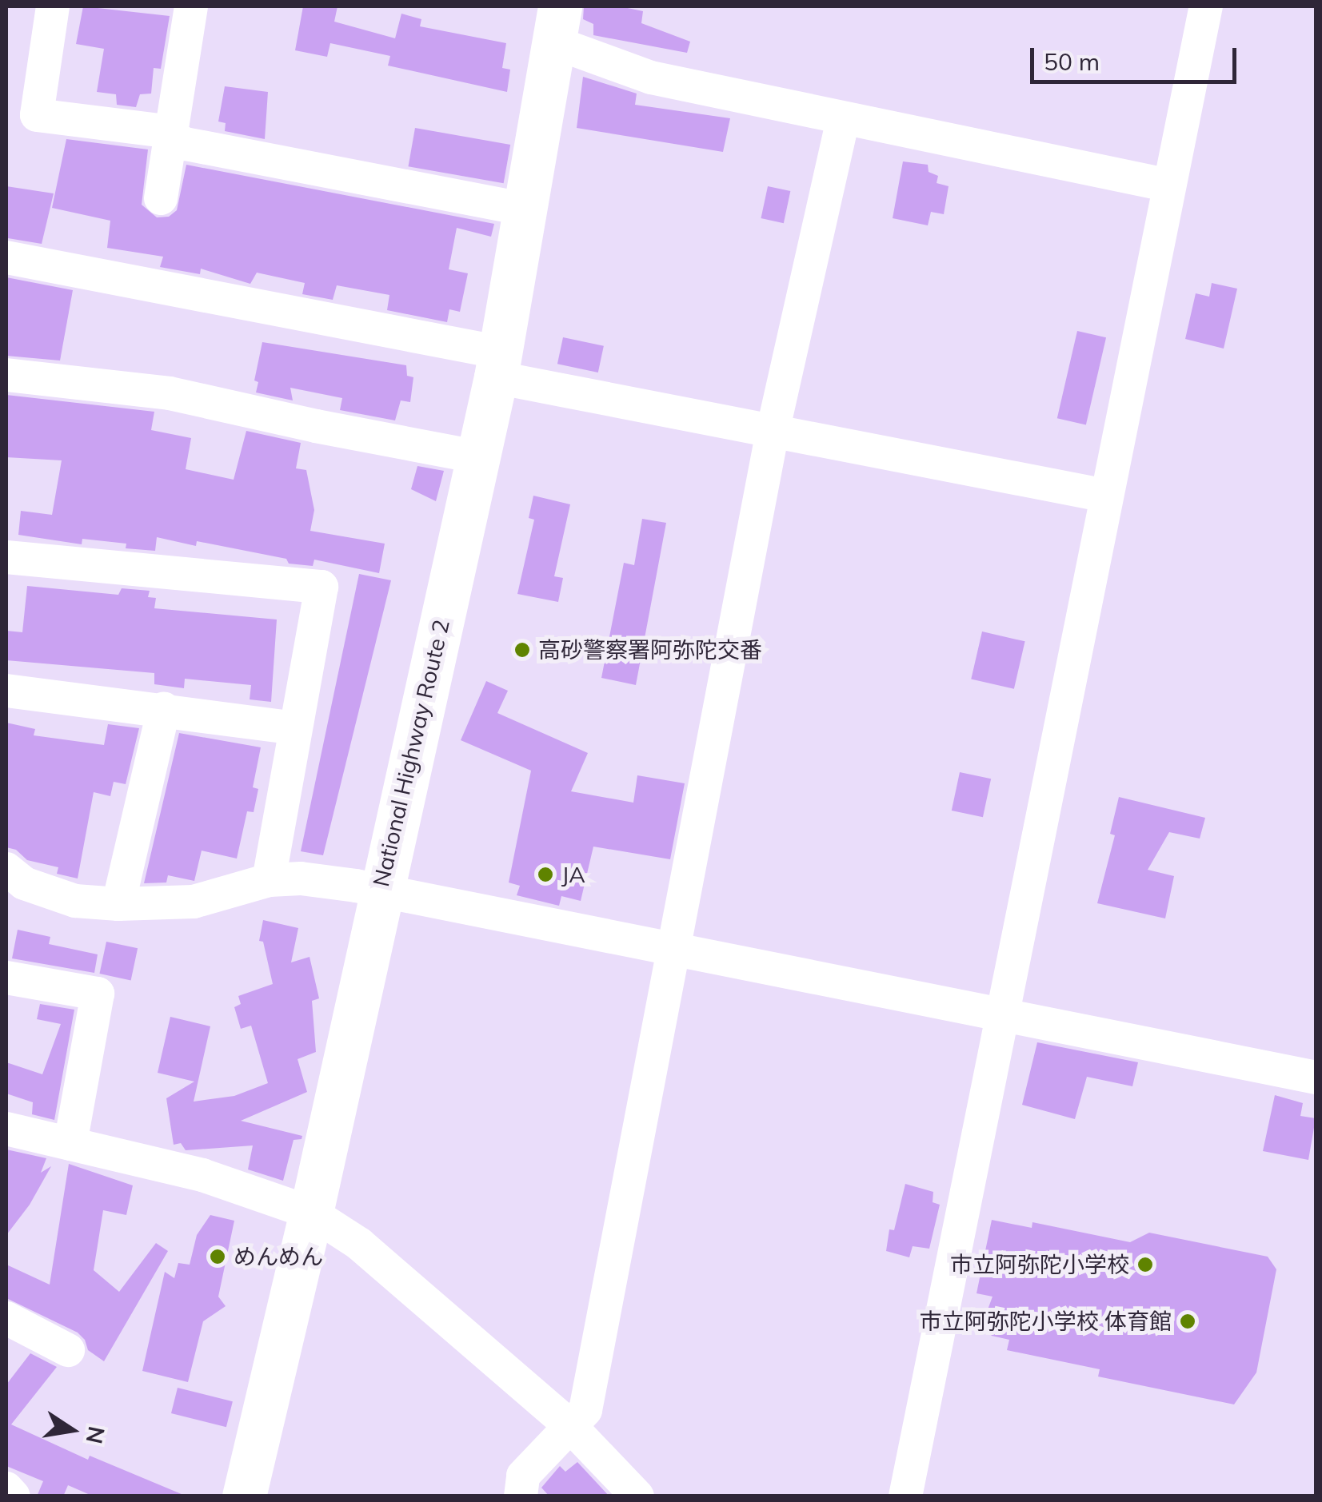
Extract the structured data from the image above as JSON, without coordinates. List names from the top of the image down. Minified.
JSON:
{"streets":{"highway":["National Highway Route 2"]},"places":["高砂警察署阿弥陀交番","JA","めんめん","市立阿弥陀小学校","市立阿弥陀小学校 体育館"],"scale_bar":"50 m","north":"right"}
